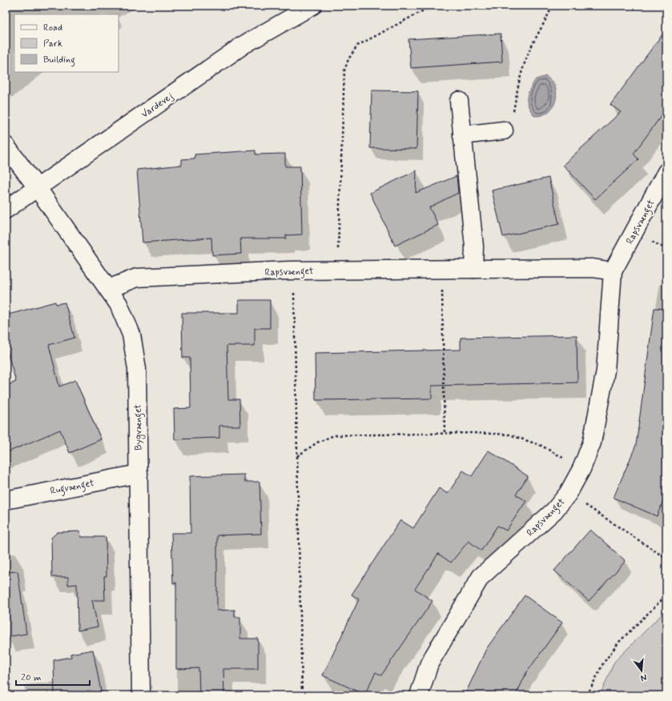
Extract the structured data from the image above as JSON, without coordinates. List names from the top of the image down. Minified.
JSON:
{"streets":{"street":["Vardevej","Rapsvænget","Bygvænget","Rugvænget"]},"crossings":[["Vardevej","Bygvænget"],["Rapsvænget","Bygvænget"],["Bygvænget","Rugvænget"]],"legend":["Road","Park","Building"],"scale_bar":"20 m","north":"bottom"}
